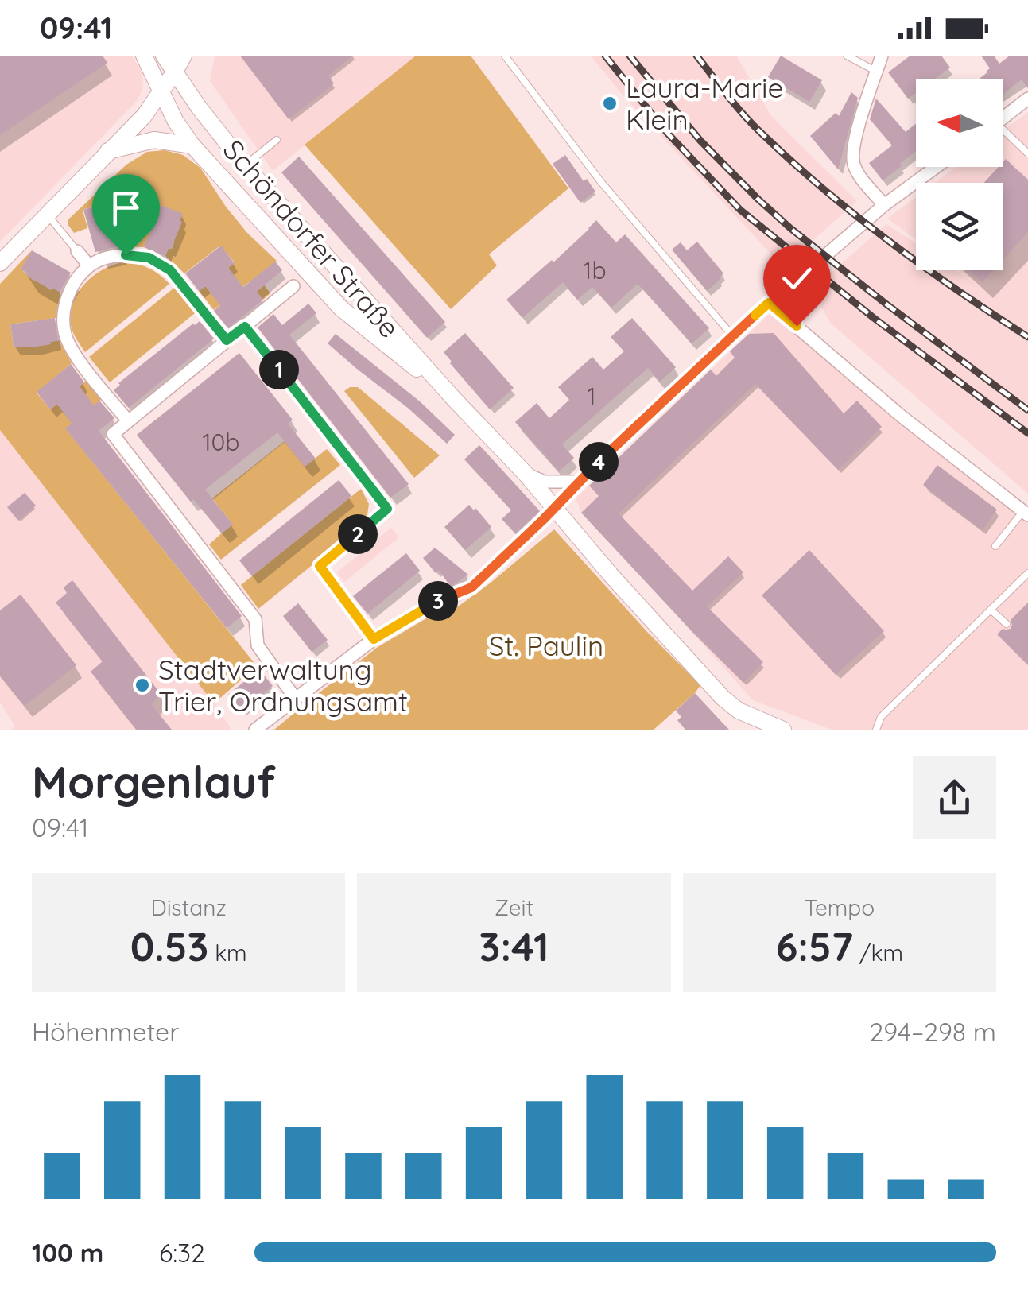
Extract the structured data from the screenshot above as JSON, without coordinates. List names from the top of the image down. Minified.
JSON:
{"streets":{"main road":["Schöndorfer Straße"]},"parks":["St. Paulin"],"places":["Laura-Marie Klein","Stadtverwaltung Trier, Ordnungsamt"],"house_numbers":["1b","1","10b"],"north":"left","page":{"status":"09:41","pins":["1","4","2","3"],"heading":["Morgenlauf","09:41"],"stats":[["Distanz","0.53 km"],["Zeit","3:41"],["Tempo","6:57 /km"]],"chart":["Höhenmeter","294–298 m"],"list":[{"name":"100 m","note":"6:32"}]}}
